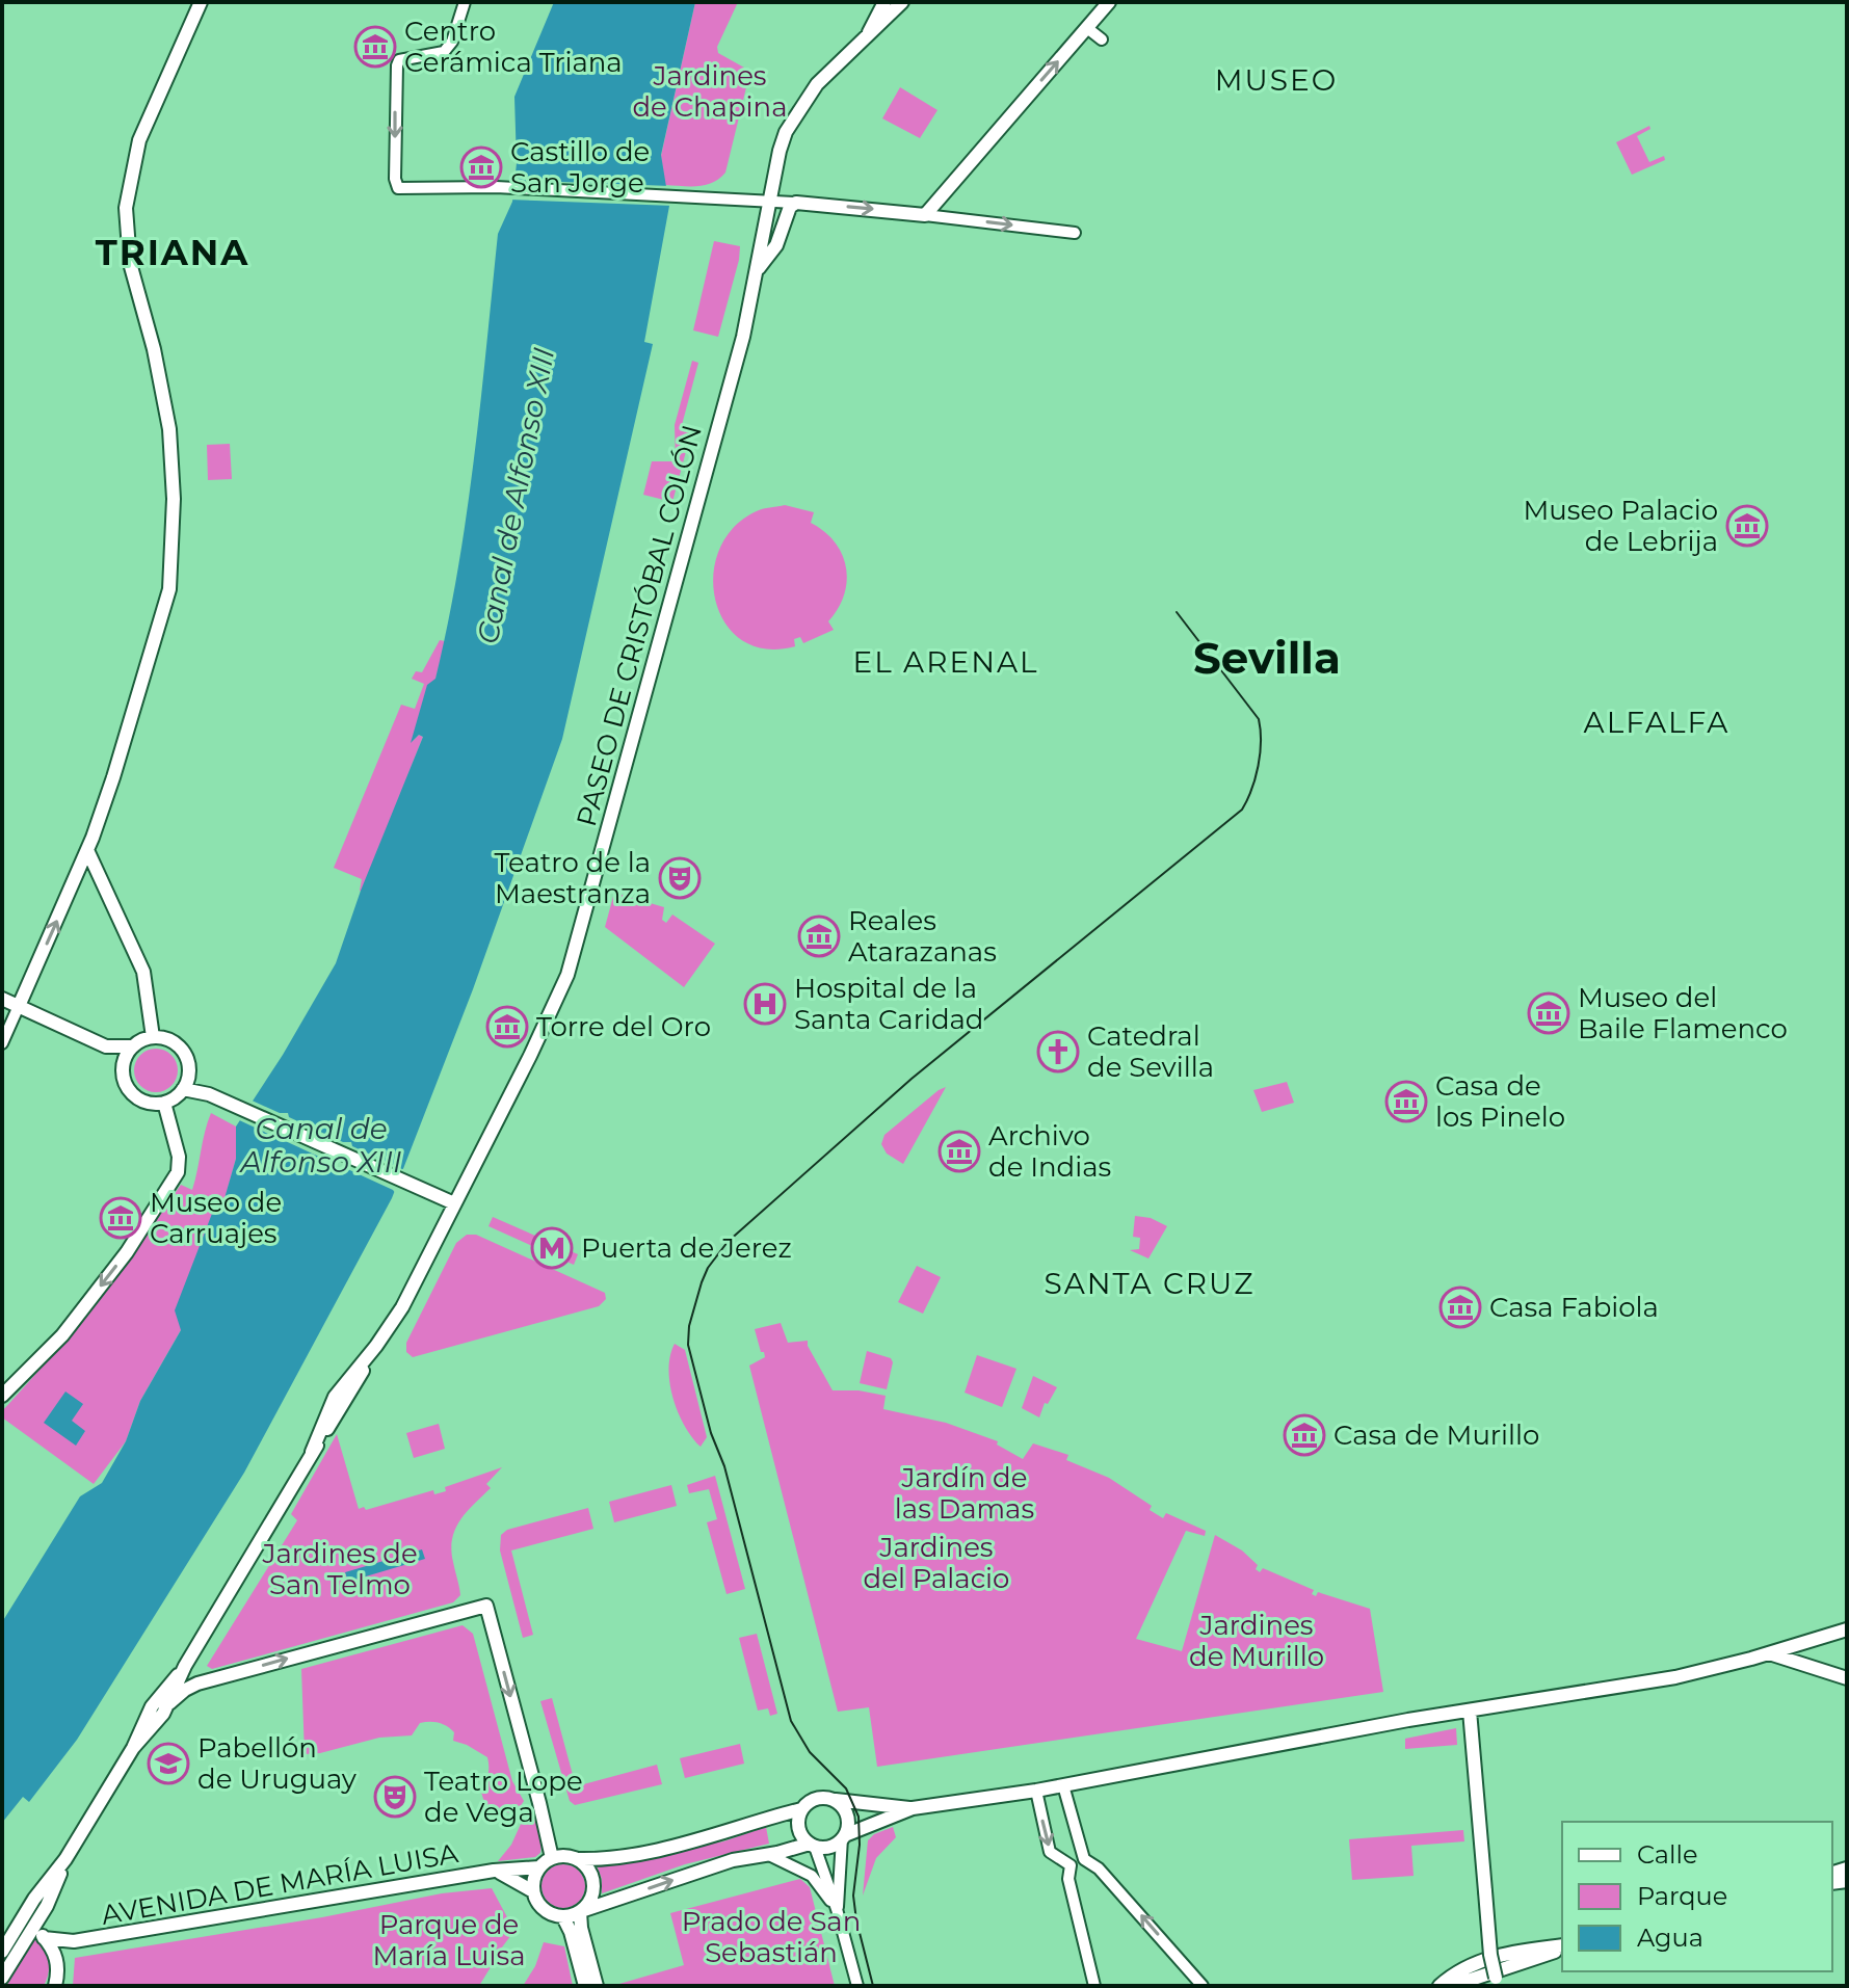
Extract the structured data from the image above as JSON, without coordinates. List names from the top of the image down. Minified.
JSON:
{"streets":{"main road":["PASEO DE CRISTÓBAL COLÓN","AVENIDA DE MARÍA LUISA"]},"districts":["MUSEO","TRIANA","Sevilla","EL ARENAL","ALFALFA","SANTA CRUZ"],"water":["Canal de Alfonso XIII"],"parks":["Jardines de Chapina","Jardín de las Damas","Jardines del Palacio","Jardines de San Telmo","Jardines de Murillo","Prado de San Sebastián","Parque de María Luisa"],"places":{"museum":["Centro Cerámica Triana","Castillo de San Jorge","Museo Palacio de Lebrija","Reales Atarazanas","Museo del Baile Flamenco","Torre del Oro","Casa de los Pinelo","Archivo de Indias","Museo de Carruajes","Casa Fabiola","Casa de Murillo"],"theatre":["Teatro de la Maestranza","Teatro Lope de Vega"],"hospital":["Hospital de la Santa Caridad"],"church":["Catedral de Sevilla"],"metro station":["Puerta de Jerez"],"school or university":["Pabellón de Uruguay"]},"legend":["Calle","Parque","Agua"]}
